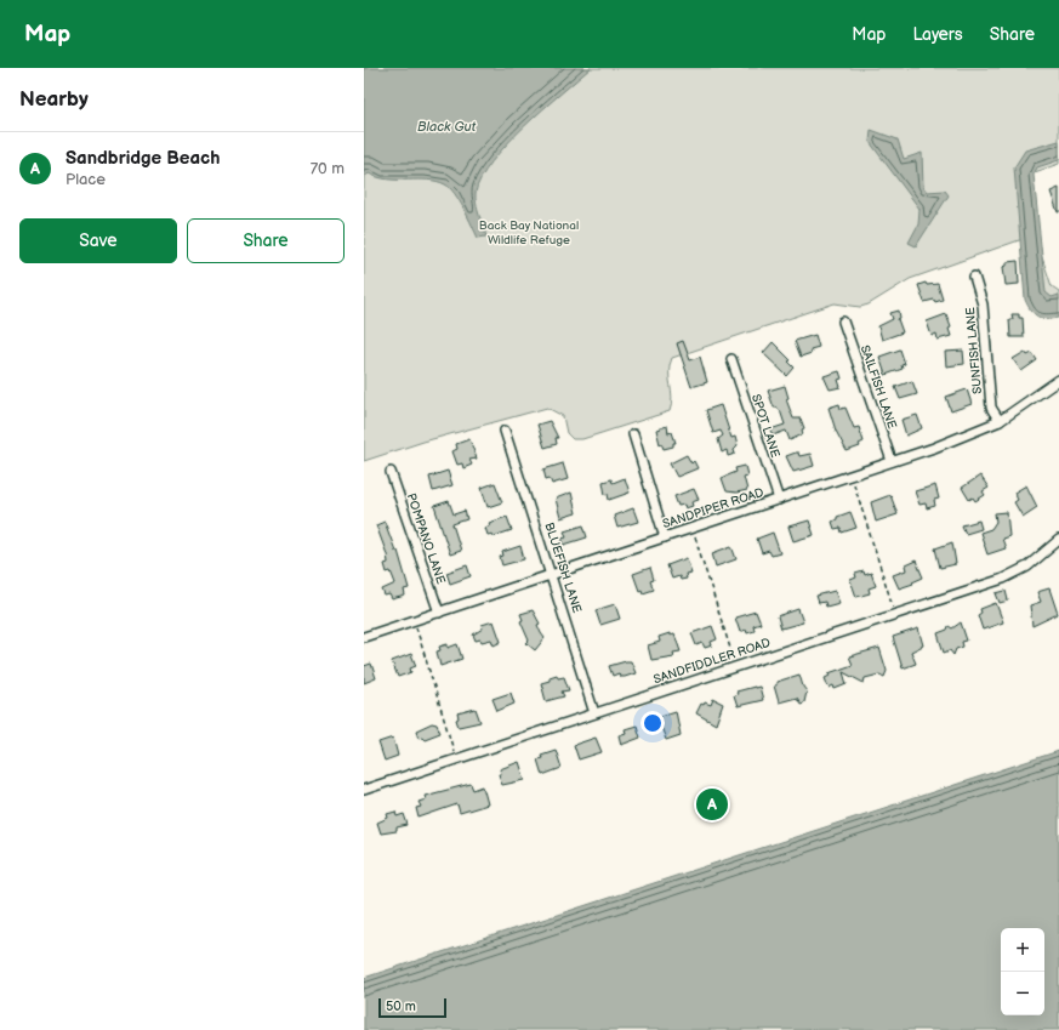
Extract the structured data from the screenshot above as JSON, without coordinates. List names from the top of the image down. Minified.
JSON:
{"streets":{"street":["SUNFISH LANE","SAILFISH LANE","SPOT LANE","SANDPIPER ROAD","POMPANO LANE","BLUEFISH LANE","SANDFIDDLER ROAD"]},"crossings":[["SUNFISH LANE","SANDPIPER ROAD"],["SAILFISH LANE","SANDPIPER ROAD"],["SPOT LANE","SANDPIPER ROAD"],["SANDPIPER ROAD","POMPANO LANE"],["SANDPIPER ROAD","BLUEFISH LANE"],["BLUEFISH LANE","SANDFIDDLER ROAD"]],"water":["Black Gut"],"parks":["Back Bay National Wildlife Refuge"],"scale_bar":"50 m","page":{"header":"Map","nav":["Map","Layers","Share"],"heading":"Nearby","list":[{"mark":"A","name":"Sandbridge Beach","note":"Place","value":"70 m"}],"buttons":["Save","Share"],"pins":"A","map_buttons":["+","−"],"scale":"50 m"}}
